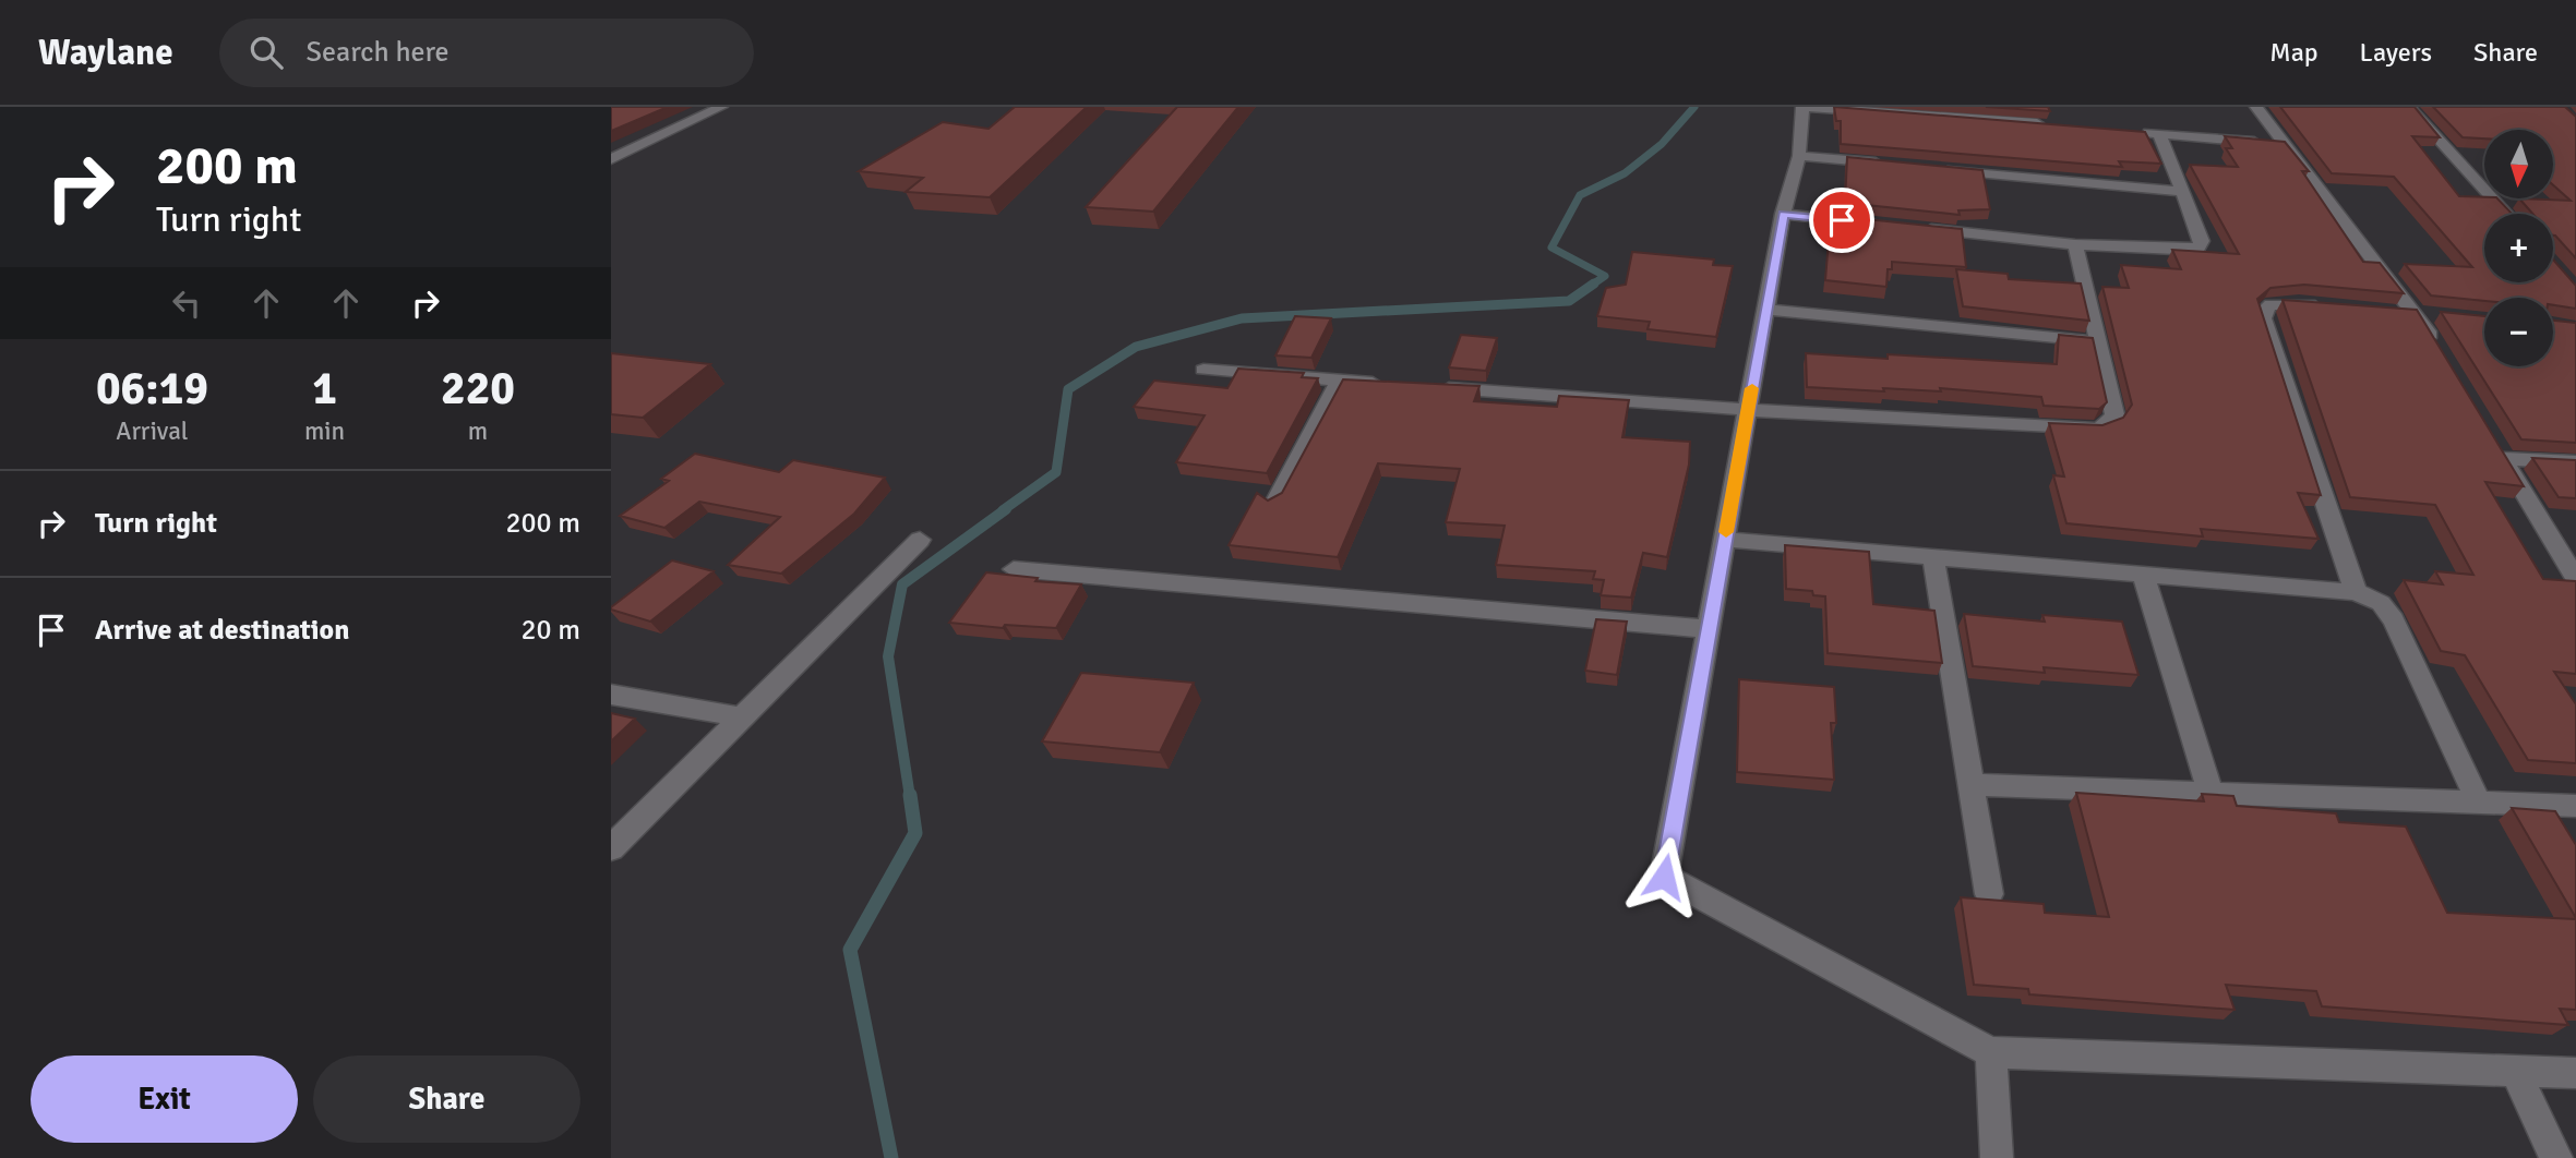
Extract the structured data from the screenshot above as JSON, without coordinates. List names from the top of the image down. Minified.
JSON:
{"north":"bottom","page":{"header":"Waylane","search":"Search here","nav":["Map","Layers","Share"],"turn":["200 m","Turn right"],"map_buttons":["+","−"],"eta":["06:19","Arrival","1","min","220","m"],"list":[{"name":"Turn right","value":"200 m"},{"name":"Arrive at destination","value":"20 m"}],"buttons":["Exit","Share"]}}
